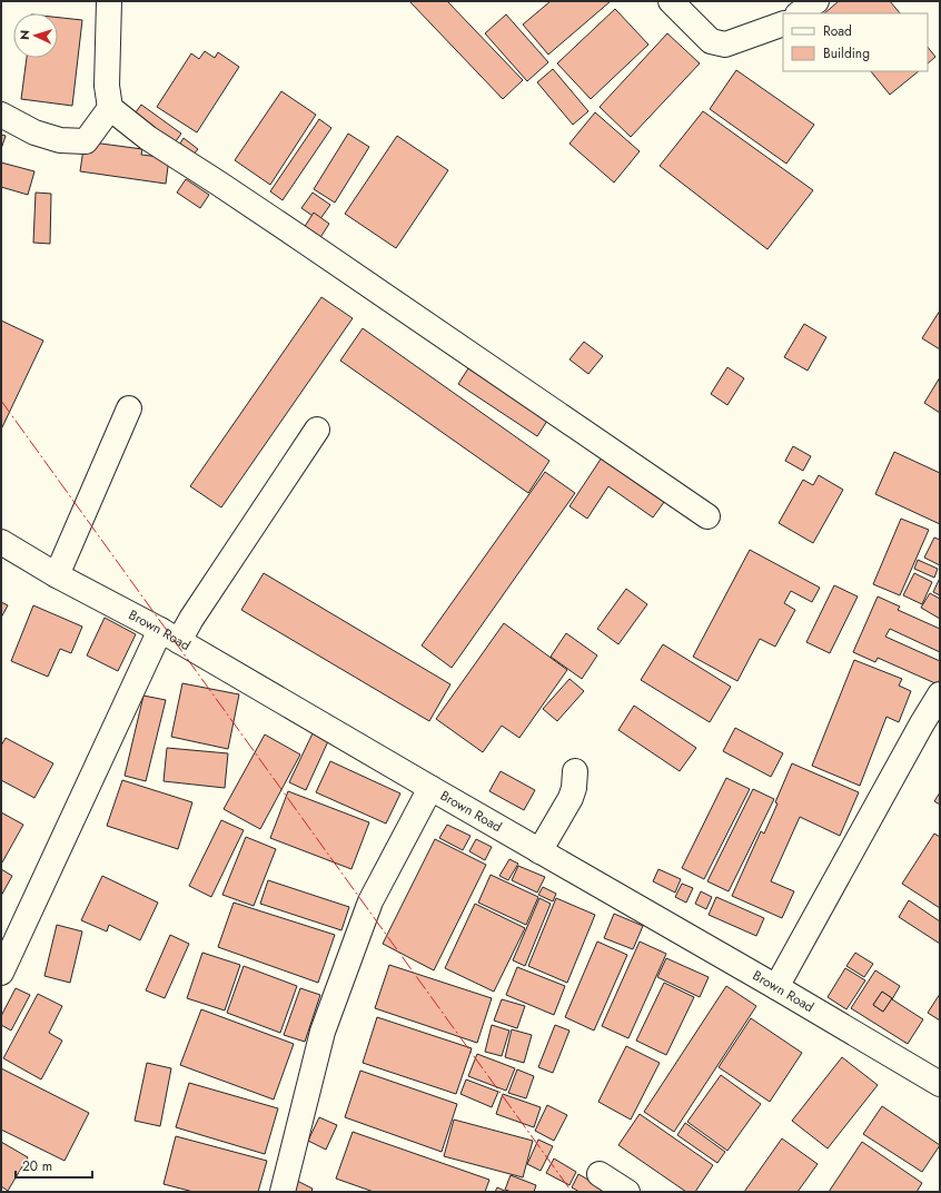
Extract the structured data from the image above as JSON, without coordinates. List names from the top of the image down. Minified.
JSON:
{"streets":{"street":["Brown Road"]},"legend":["Road","Building"],"scale_bar":"20 m","north":"left"}
